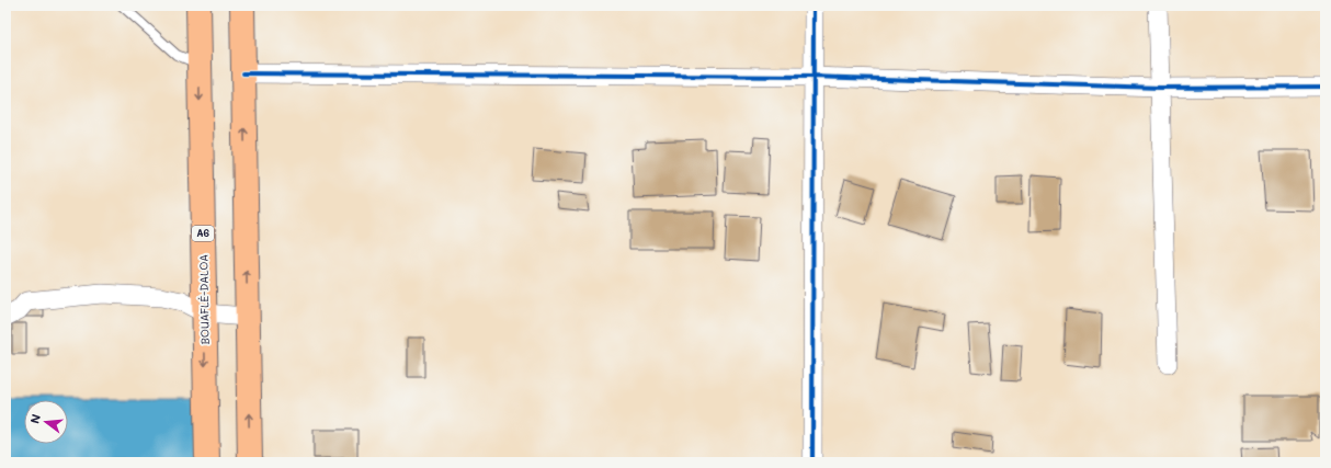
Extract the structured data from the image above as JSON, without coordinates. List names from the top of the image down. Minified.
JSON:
{"streets":{"highway":["A6","BOUAFLÉ-DALOA"]},"north":"left"}
